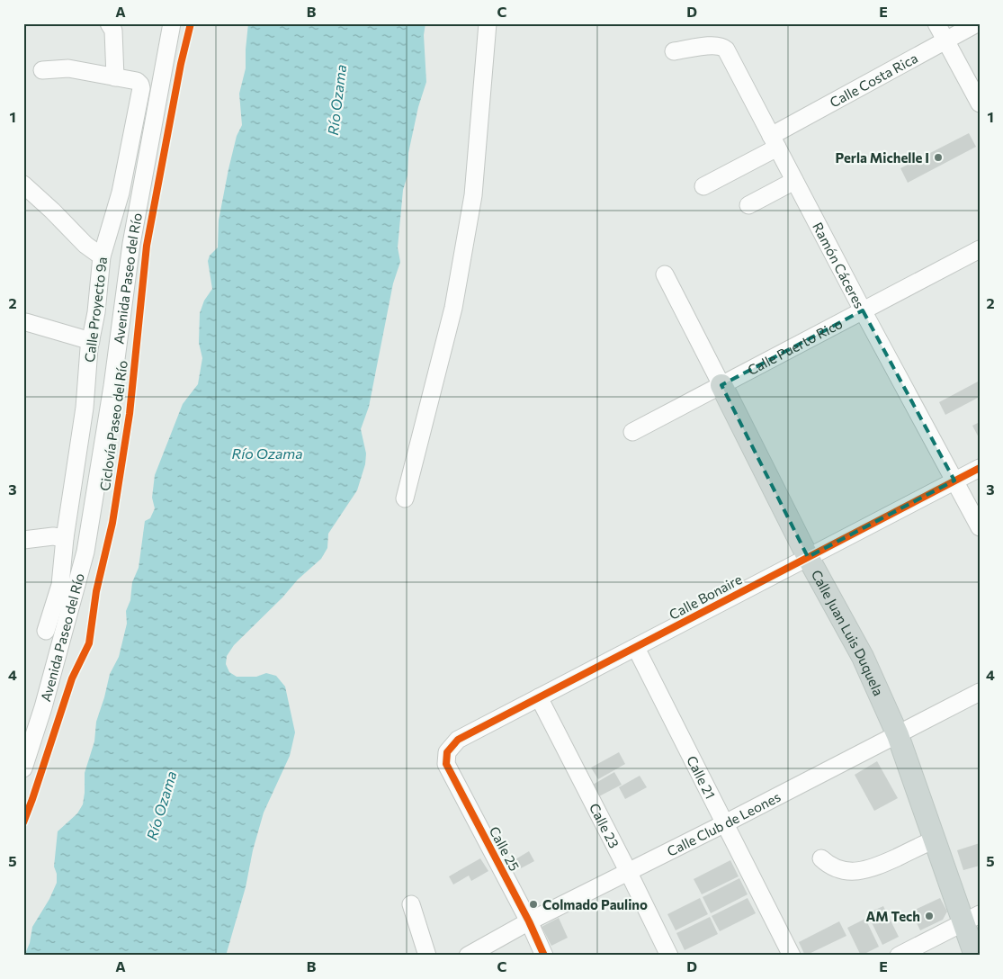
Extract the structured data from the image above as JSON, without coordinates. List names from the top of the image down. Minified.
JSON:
{"streets":{"main road":["Calle Juan Luis Duquela"],"street":["Calle Costa Rica","Ramón Cáceres","Avenida Paseo del Río","Calle Proyecto 9a","Calle Puerto Rico","Calle Bonaire","Calle 21","Calle Club de Leones","Calle 23","Calle 25"],"cycle path":["Ciclovía Paseo del Río"]},"crossings":[["Calle Costa Rica","Ramón Cáceres"],["Ramón Cáceres","Calle Puerto Rico"],["Ramón Cáceres","Calle Bonaire"],["Calle Puerto Rico","Calle Juan Luis Duquela"],["Calle Bonaire","Calle Juan Luis Duquela"],["Calle Bonaire","Calle 21"],["Calle Bonaire","Calle 23"],["Calle Bonaire","Calle 25"],["Calle Juan Luis Duquela","Calle Club de Leones"],["Calle 21","Calle Club de Leones"],["Calle Club de Leones","Calle 23"],["Calle Club de Leones","Calle 25"]],"water":["Río Ozama"],"places":["Perla Michelle I","Colmado Paulino","AM Tech"],"grid":{"columns":["A","B","C","D","E"],"rows":["1","2","3","4","5"]}}
